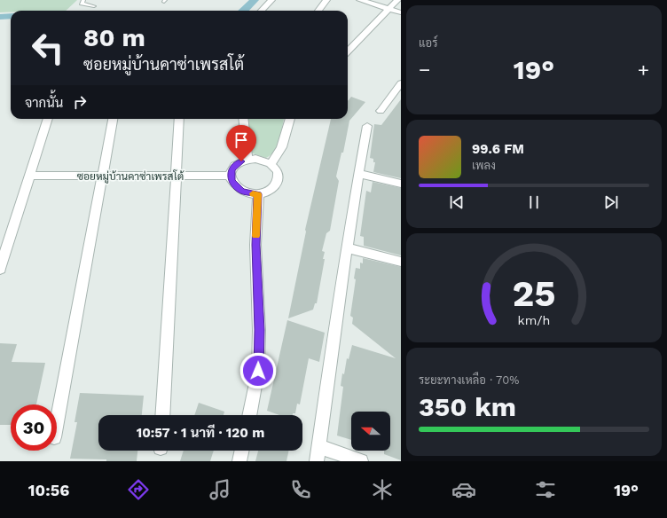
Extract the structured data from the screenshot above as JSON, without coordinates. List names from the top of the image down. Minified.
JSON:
{"streets":{"street":["ซอยหมู่บ้านคาซ่าเพรสโต้"]},"north":"left","page":{"tile":["แอร์",["ระยะทางเหลือ · 70%","350 km"]],"turn":["80 m","ซอยหมู่บ้านคาซ่าเพรสโต้"],"heat":["−","19°","+"],"then":"จากนั้น","song":["99.6 FM","เพลง"],"limit":"30","trip":"10:57 · 1 นาที · 120 m","tabs":["10:56","19°"],"gauge":["25","km/h"]}}
